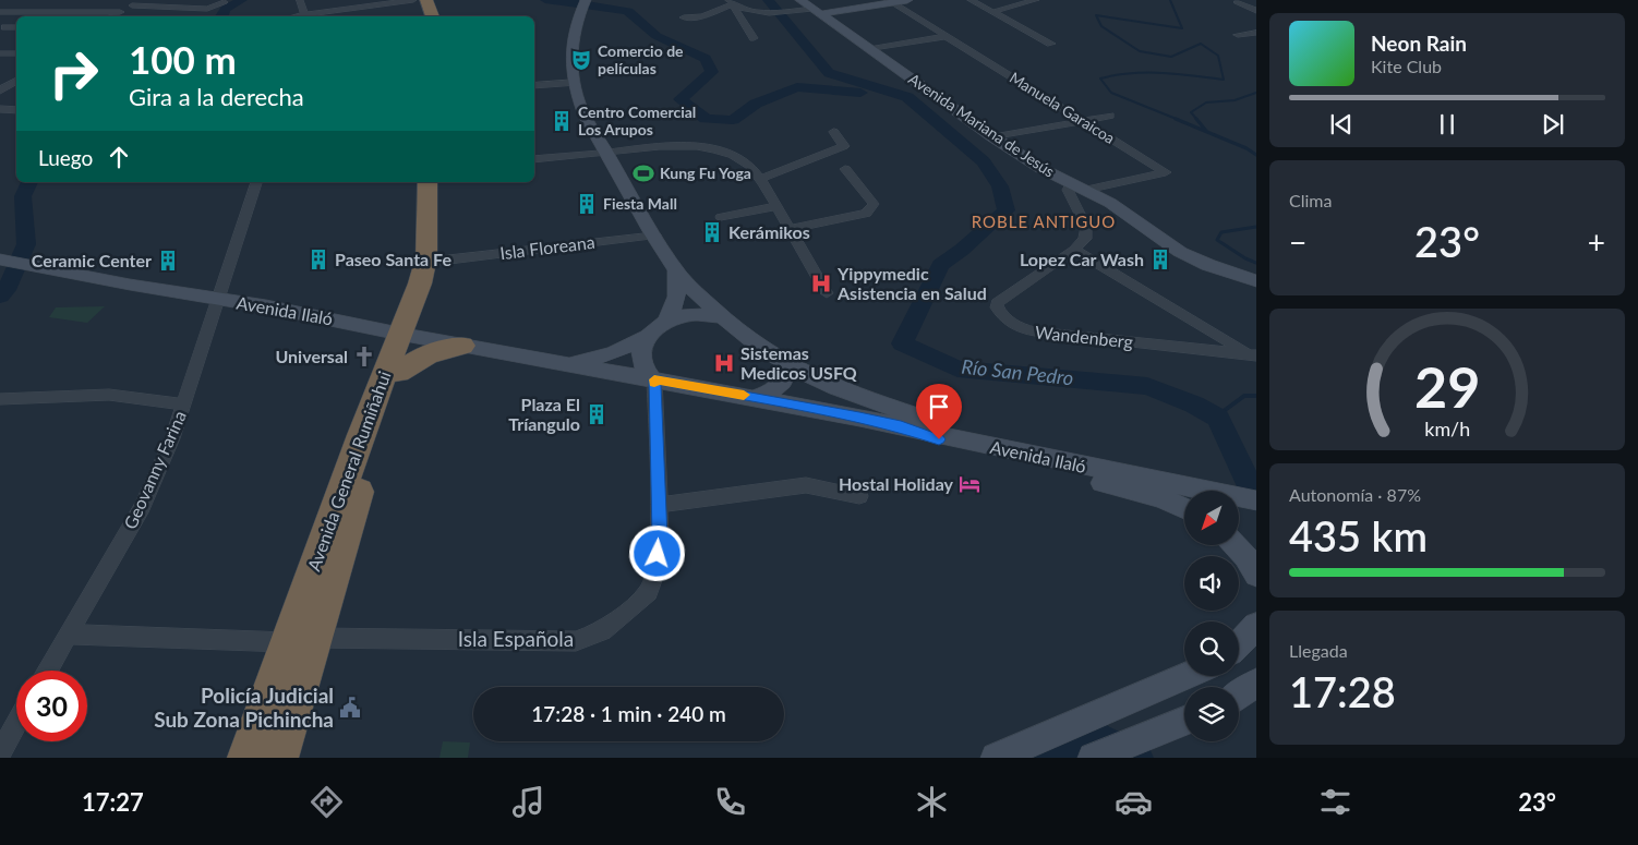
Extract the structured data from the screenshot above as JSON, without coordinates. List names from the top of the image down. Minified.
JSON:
{"streets":{"highway":["Avenida General Rumiñahui"],"main road":["Avenida Mariana de Jesús","Avenida Ilaló"],"street":["Manuela Garaicoa","Isla Floreana","Wandenberg","Geovanny Farina","Isla Española"]},"crossings":[["Manuela Garaicoa","Avenida Mariana de Jesús"],["Isla Floreana","Avenida General Rumiñahui"],["Avenida Ilaló","Geovanny Farina"],["Avenida Ilaló","Avenida General Rumiñahui"],["Avenida Ilaló","Isla Española"],["Geovanny Farina","Isla Española"],["Avenida General Rumiñahui","Isla Española"]],"districts":["ROBLE ANTIGUO"],"water":["Río San Pedro"],"places":{"theatre":["Comercio de películas"],"building":["Centro Comercial Los Arupos","Fiesta Mall","Kerámikos","Paseo Santa Fe","Lopez Car Wash","Ceramic Center","Plaza El Tríangulo"],"sports":["Kung Fu Yoga"],"hospital":["Yippymedic Asistencia en Salud","Sistemas Medicos USFQ"],"church":["Universal"],"hotel":["Hostal Holiday"],"public building":["Policía Judicial Sub Zona Pichincha"]},"north":"bottom left","page":{"turn":["100 m","Gira a la derecha"],"song":["Neon Rain","Kite Club"],"then":"Luego","tile":["Clima",["Autonomía · 87%","435 km"],["Llegada","17:28"]],"heat":["−","23°","+"],"limit":"30","trip":"17:28 · 1 min · 240 m","tabs":["17:27","23°"],"gauge":["29","km/h"]}}
